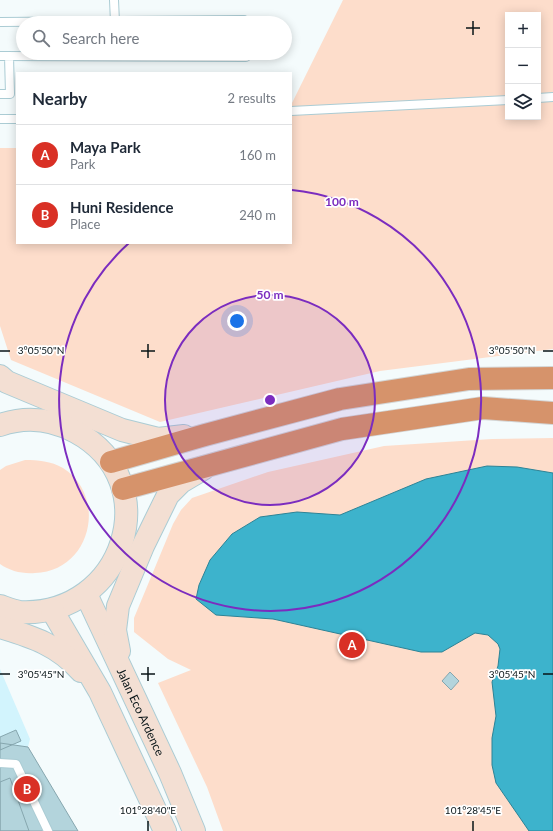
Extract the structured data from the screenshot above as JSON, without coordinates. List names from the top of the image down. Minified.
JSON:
{"streets":{"street":["Jalan Eco Ardence"]},"page":{"map_buttons":["+","−"],"search":"Search here","heading":["Nearby","2 results"],"list":[{"mark":"A","name":"Maya Park","note":"Park","value":"160 m"},{"mark":"B","name":"Huni Residence","note":"Place","value":"240 m"}],"pins":["A","B"]},"coordinates":["3°05'50\"N","3°05'45\"N","101°28'40\"E","101°28'45\"E"],"rings":["100 m","50 m"]}
